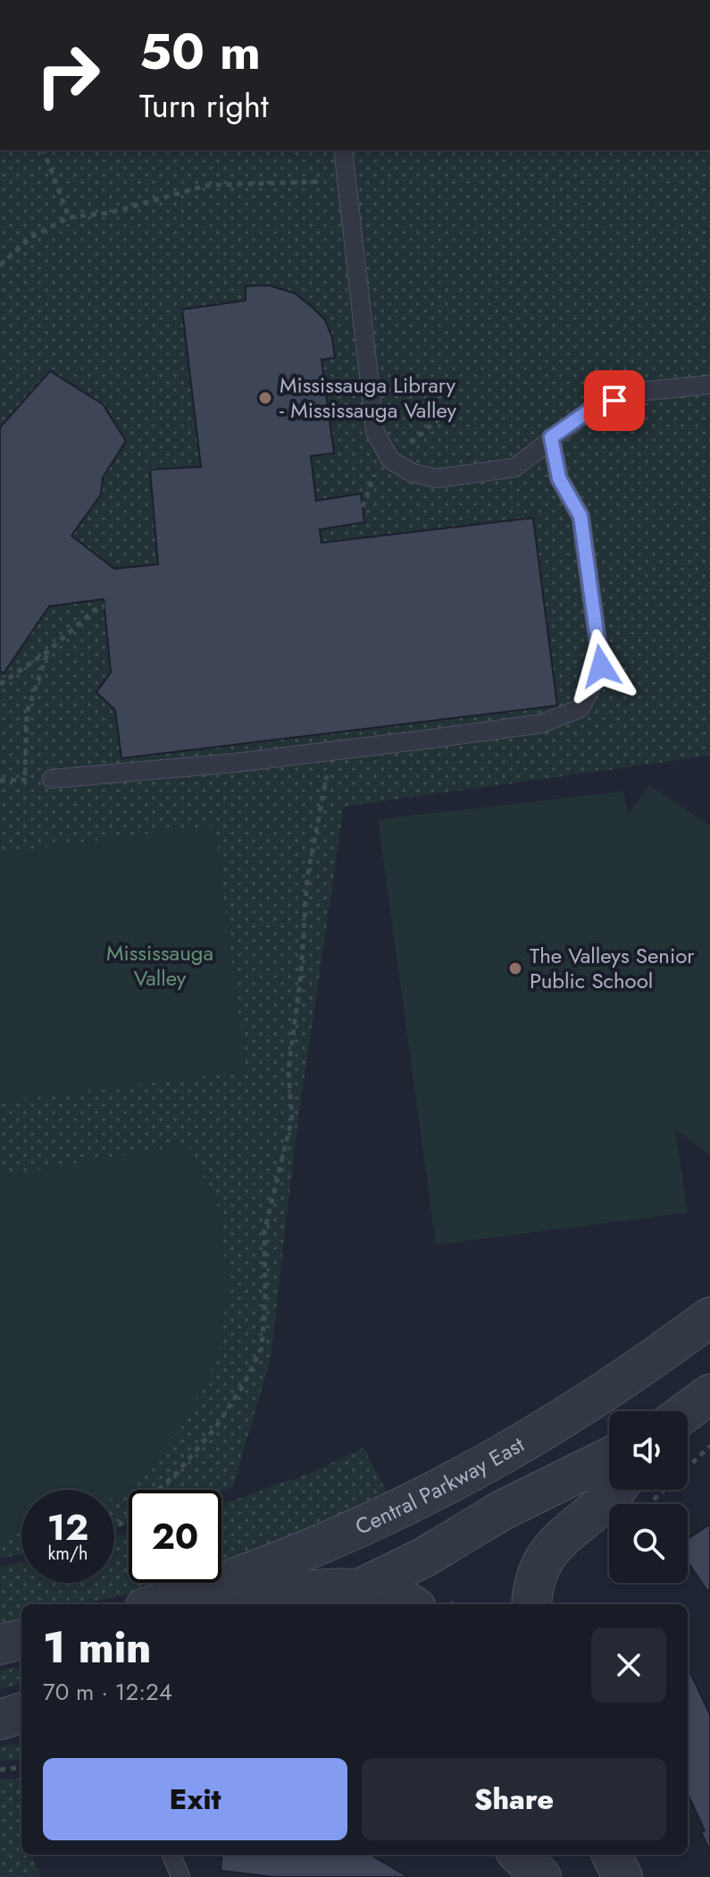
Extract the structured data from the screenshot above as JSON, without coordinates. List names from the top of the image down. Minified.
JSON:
{"streets":{"street":["Central Parkway East"]},"parks":["Mississauga Valley"],"places":["Mississauga Library - Mississauga Valley","The Valleys Senior Public School"],"page":{"turn":["50 m","Turn right"],"speed":"12 km/h","limit":"20","heading":["1 min","70 m · 12:24"],"buttons":["Exit","Share"]}}
